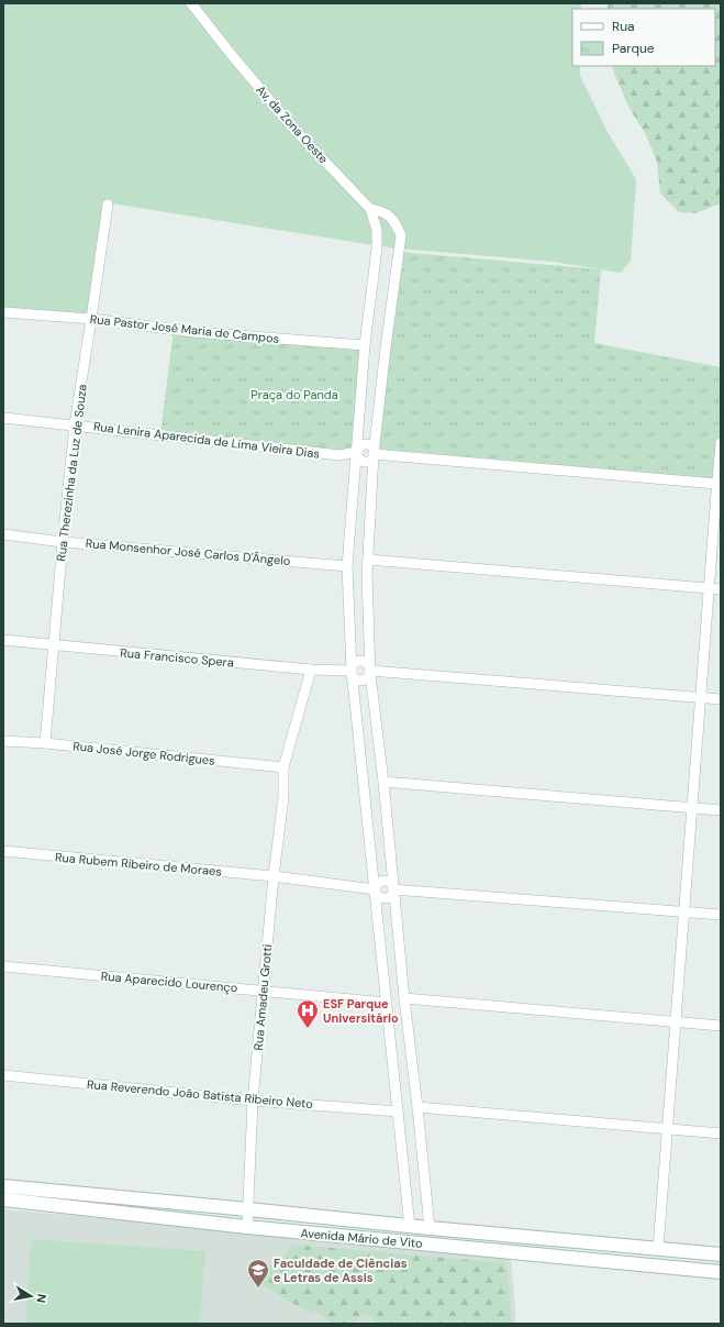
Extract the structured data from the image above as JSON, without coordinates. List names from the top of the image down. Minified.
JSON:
{"streets":{"main road":["Avenida Mário de Vito"],"street":["Av, da Zona Oeste","Rua Pastor José Maria de Campos","Rua Lenira Aparecida de Lima Vieira Dias","Rua Therezinha da Luz de Souza","Rua Monsenhor José Carlos D'Ângelo","Rua Francisco Spera","Rua José Jorge Rodrigues","Rua Rubem Ribeiro de Moraes","Rua Aparecido Lourenço","Rua Amadeu Grotti","Rua Reverendo João Batista Ribeiro Neto"]},"crossings":[["Av, da Zona Oeste","Rua Pastor José Maria de Campos"],["Av, da Zona Oeste","Rua Lenira Aparecida de Lima Vieira Dias"],["Av, da Zona Oeste","Rua Monsenhor José Carlos D'Ângelo"],["Av, da Zona Oeste","Rua Francisco Spera"],["Av, da Zona Oeste","Rua Rubem Ribeiro de Moraes"],["Av, da Zona Oeste","Rua Aparecido Lourenço"],["Av, da Zona Oeste","Rua Reverendo João Batista Ribeiro Neto"],["Av, da Zona Oeste","Avenida Mário de Vito"],["Rua Pastor José Maria de Campos","Rua Therezinha da Luz de Souza"],["Rua Lenira Aparecida de Lima Vieira Dias","Rua Therezinha da Luz de Souza"],["Rua Therezinha da Luz de Souza","Rua Monsenhor José Carlos D'Ângelo"],["Rua Therezinha da Luz de Souza","Rua Francisco Spera"],["Rua Therezinha da Luz de Souza","Rua José Jorge Rodrigues"],["Rua Francisco Spera","Rua Amadeu Grotti"],["Rua José Jorge Rodrigues","Rua Amadeu Grotti"],["Rua Rubem Ribeiro de Moraes","Rua Amadeu Grotti"],["Rua Aparecido Lourenço","Rua Amadeu Grotti"],["Rua Amadeu Grotti","Rua Reverendo João Batista Ribeiro Neto"],["Rua Amadeu Grotti","Avenida Mário de Vito"]],"parks":["Praça do Panda"],"places":{"hospital":["ESF Parque Universitário"],"school or university":["Faculdade de Ciências e Letras de Assis"]},"legend":["Rua","Parque"],"north":"right"}
